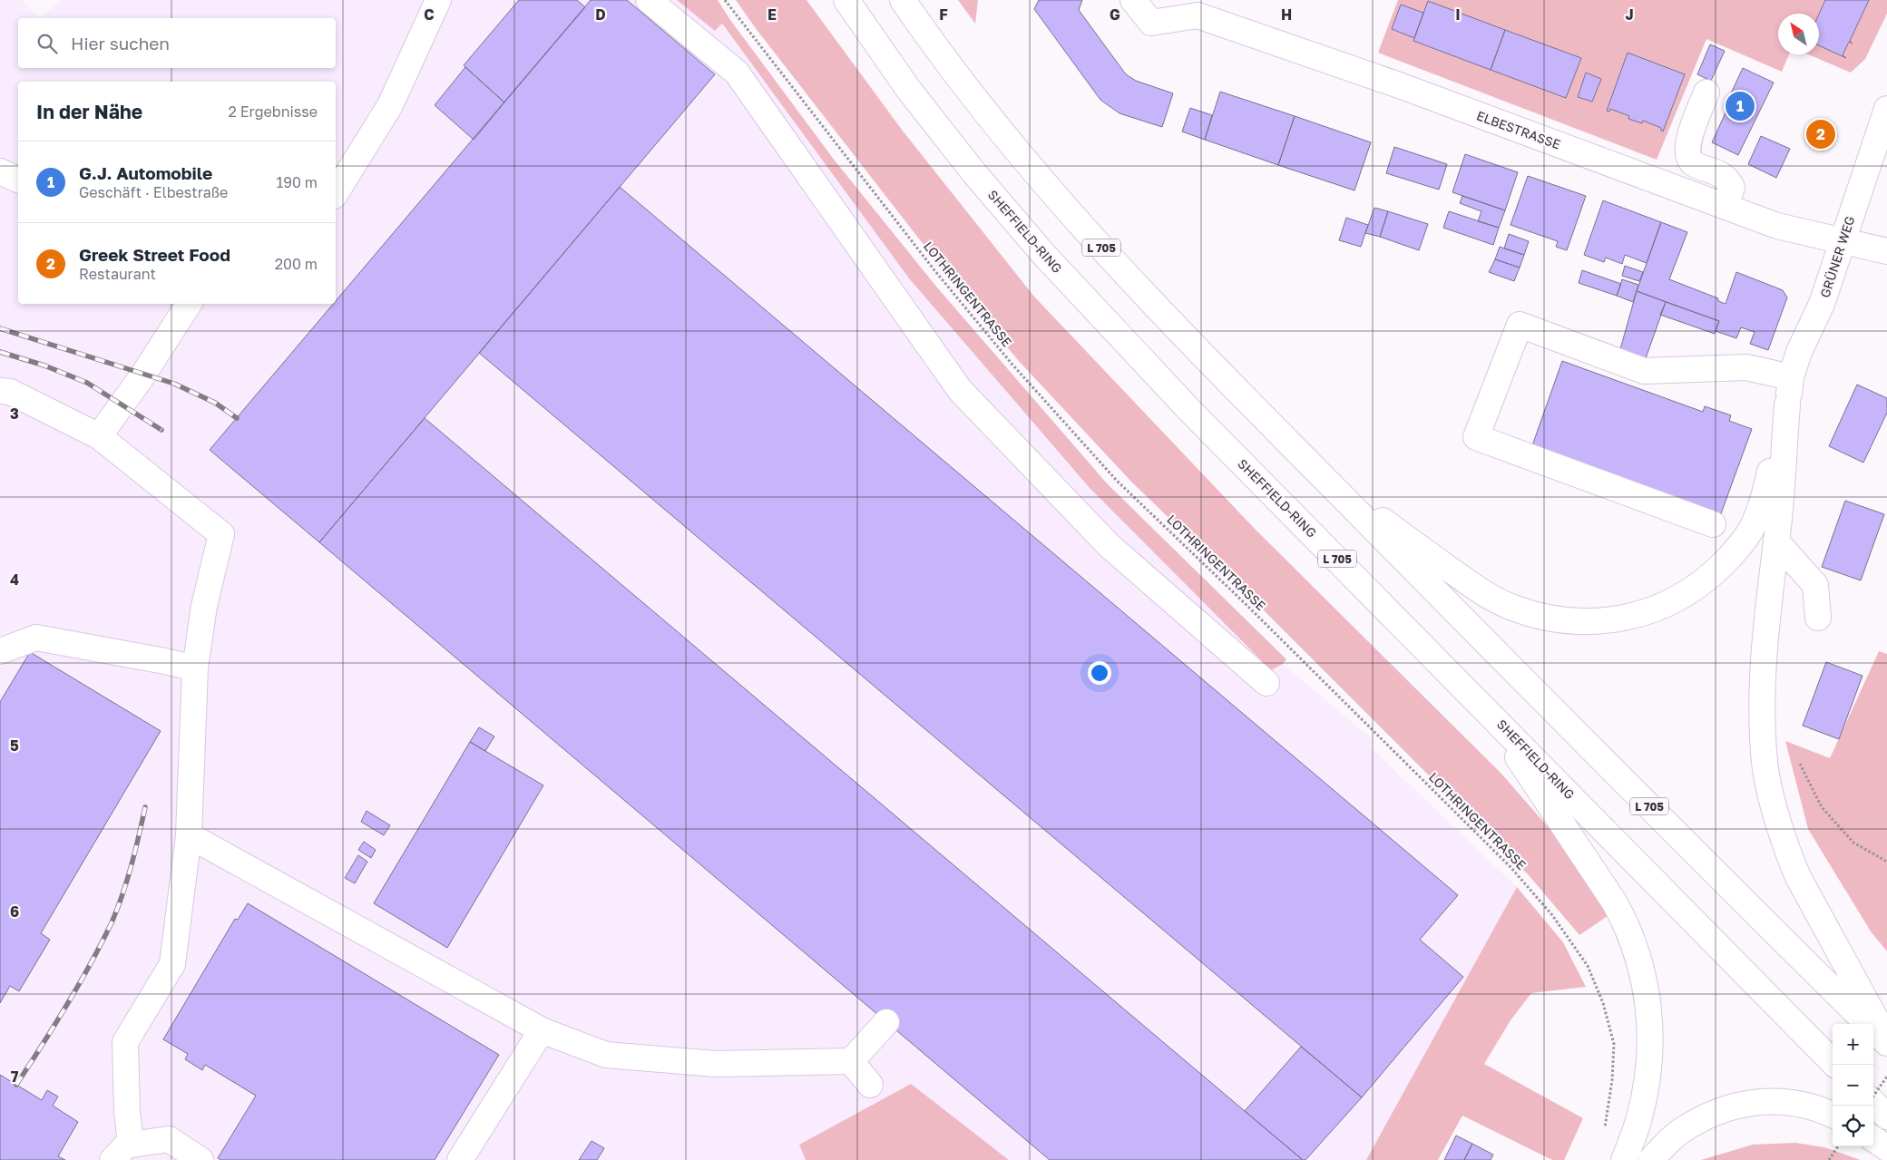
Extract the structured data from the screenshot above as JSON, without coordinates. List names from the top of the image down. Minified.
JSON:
{"streets":{"main road":["ELBESTRASSE","SHEFFIELD-RING","L 705","GRÜNER WEG"],"path":["LOTHRINGENTRASSE"]},"crossings":[["ELBESTRASSE","GRÜNER WEG"],["SHEFFIELD-RING","L 705"],["L 705","GRÜNER WEG"]],"north":"top left","page":{"search":"Hier suchen","heading":["In der Nähe","2 Ergebnisse"],"pins":["1","2"],"list":[{"mark":"1","name":"G.J. Automobile","note":"Geschäft · Elbestraße","value":"190 m"},{"mark":"2","name":"Greek Street Food","note":"Restaurant","value":"200 m"}],"map_buttons":["+","−"]},"grid":{"columns":["C","D","E","F","G","H","I","J"],"rows":["3","4","5","6","7"]}}
